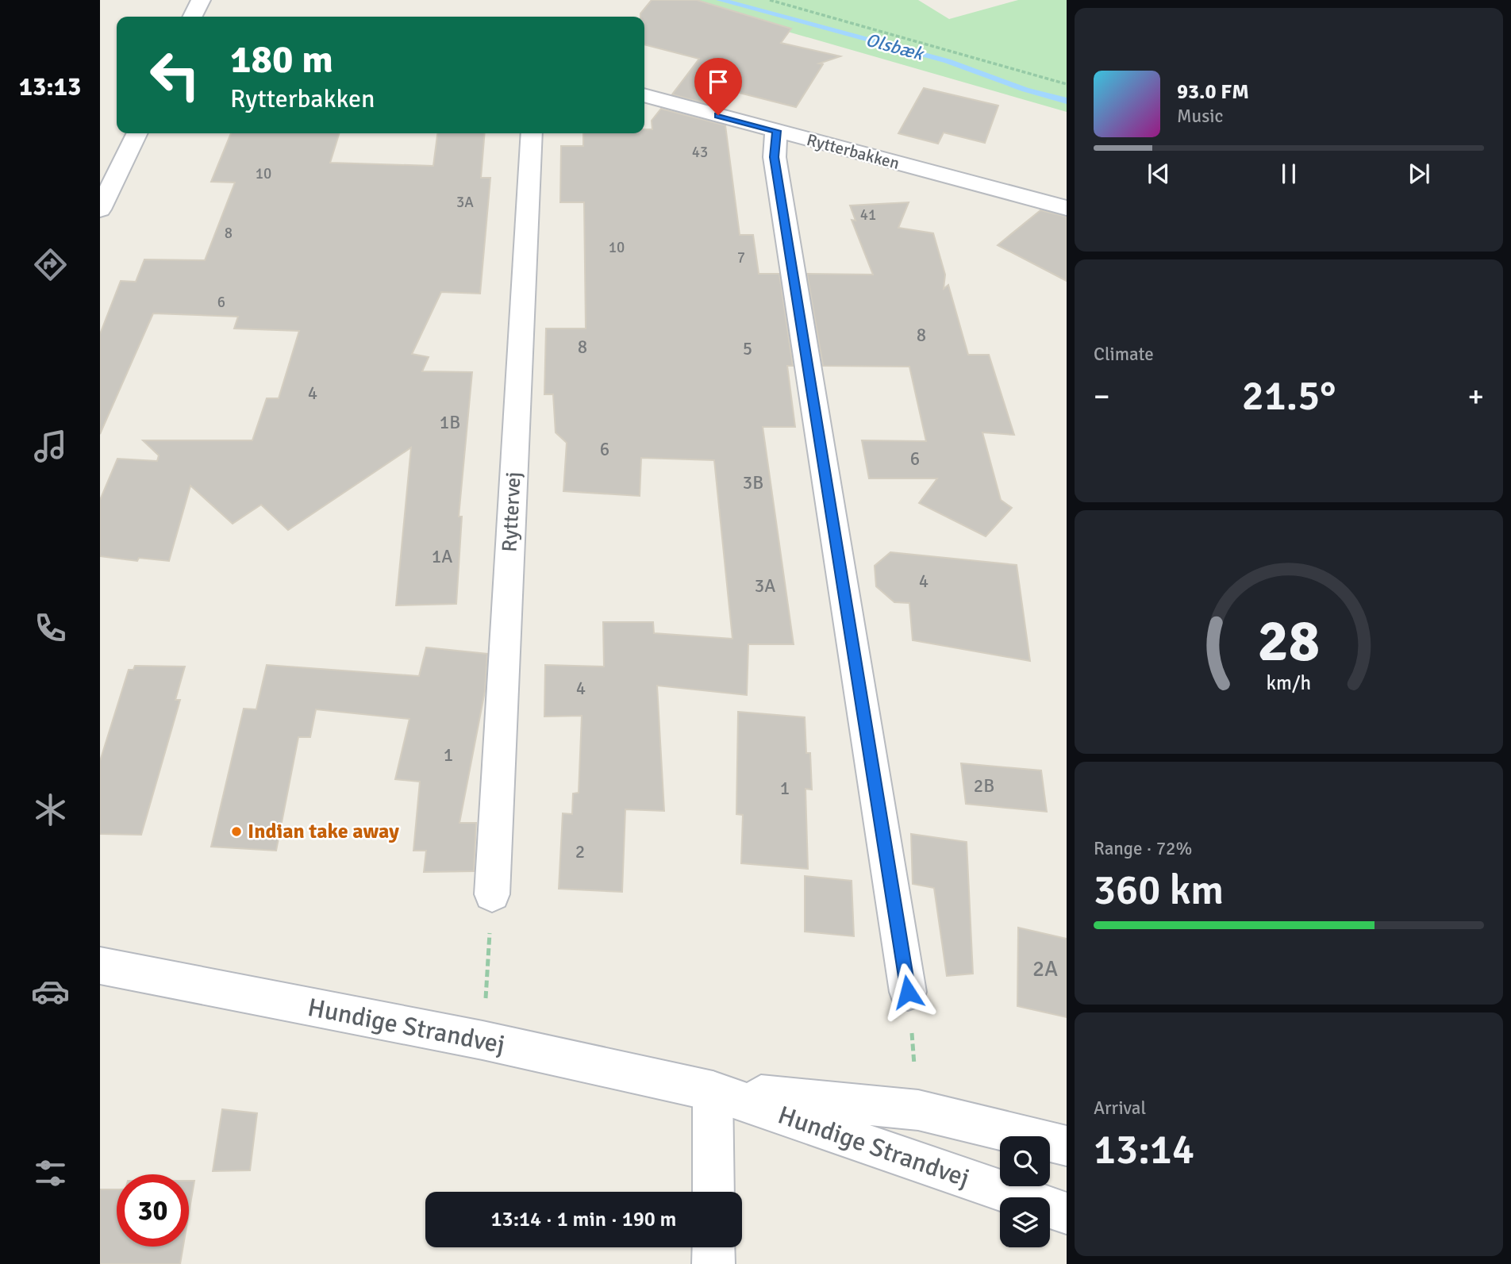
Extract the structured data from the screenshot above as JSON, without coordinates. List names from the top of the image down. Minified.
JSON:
{"streets":{"street":["Rytterbakken","Ryttervej","Hundige Strandvej"]},"water":["Olsbæk"],"places":["Indian take away"],"house_numbers":["43","10","3A","41","8","10","7","6","8","8","5","4","1B","6","6","3B","1A","4","3A","4","1","2B","1","2","2A"],"page":{"tabs":"13:13","turn":["180 m","Rytterbakken"],"song":["93.0 FM","Music"],"tile":["Climate",["Range · 72%","360 km"],["Arrival","13:14"]],"heat":["−","21.5°","+"],"limit":"30","trip":"13:14 · 1 min · 190 m","gauge":["28","km/h"]}}
